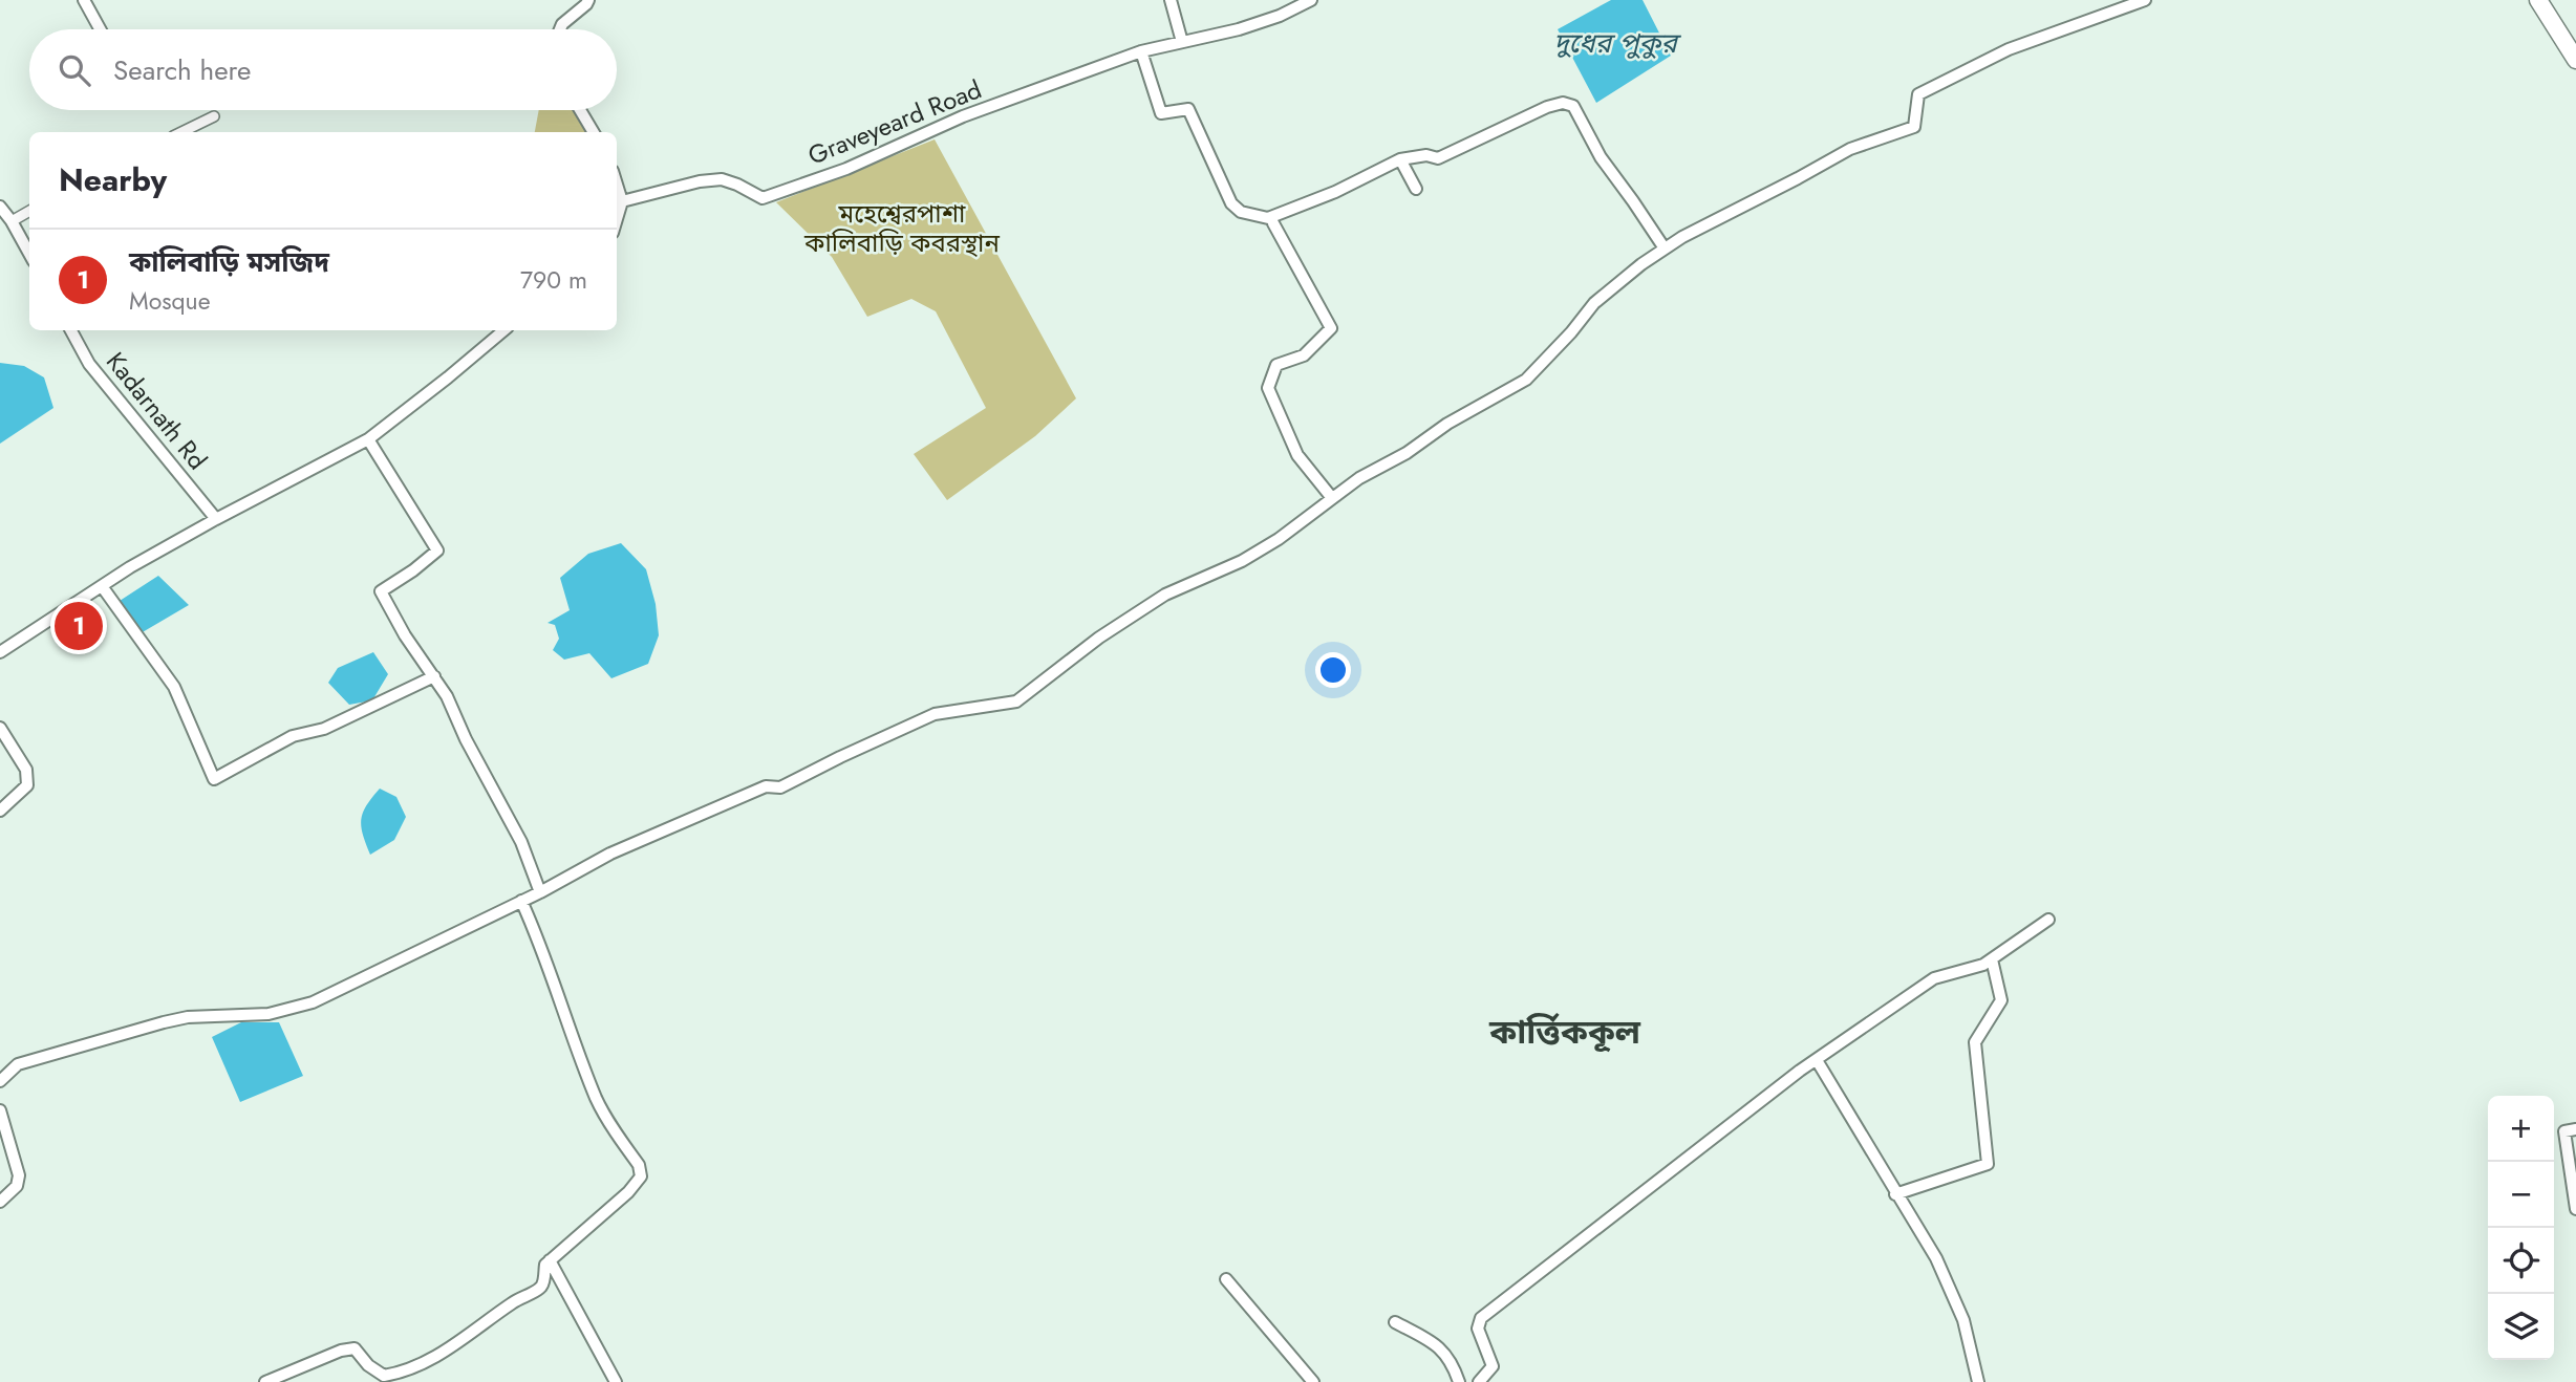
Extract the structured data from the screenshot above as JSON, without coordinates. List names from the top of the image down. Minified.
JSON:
{"streets":{"street":["Graveyeard Road","Kadarnath Rd"]},"districts":["কার্ত্তিককূল"],"water":["দুধের পুকুর"],"parks":["মহেশ্বেরপাশা কালিবাড়ি কবরস্থান"],"page":{"search":"Search here","heading":"Nearby","list":[{"mark":"1","name":"কালিবাড়ি মসজিদ","note":"Mosque","value":"790 m"}],"pins":"1","map_buttons":["+","−"]}}
